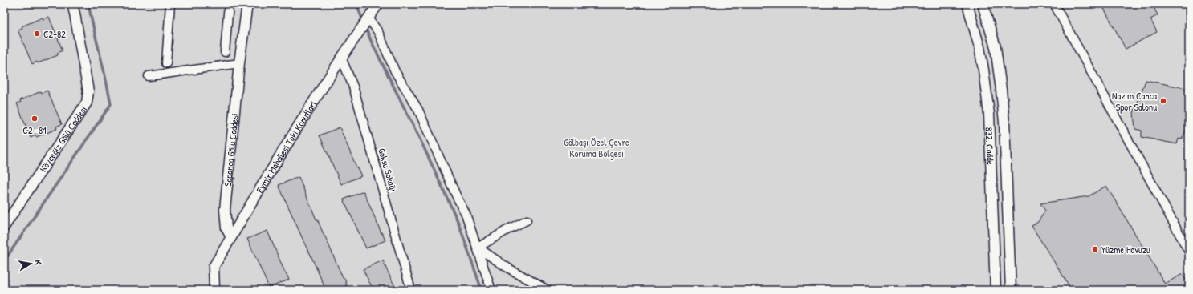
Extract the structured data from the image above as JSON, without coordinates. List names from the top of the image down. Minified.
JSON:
{"streets":{"street":["Köyceğiz Gölü Caddesi","832. Cadde","Eymir Mahallesi Toki Konutlari","Sapanca Gölü Caddesi","Göksu Sokağı"]},"crossings":[["Eymir Mahallesi Toki Konutlari","Sapanca Gölü Caddesi"],["Eymir Mahallesi Toki Konutlari","Göksu Sokağı"]],"parks":["Gölbaşı Özel Çevre Koruma Bölgesi"],"places":["C2-82","Nazım Canca Spor Salonu","C2 -81","Yüzme Havuzu"],"north":"right"}
